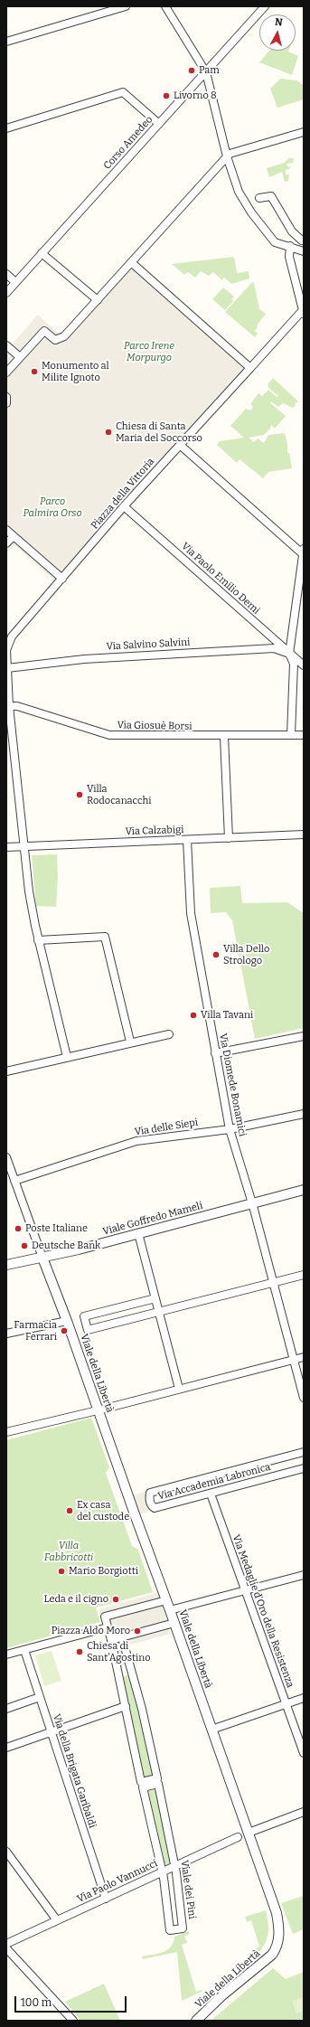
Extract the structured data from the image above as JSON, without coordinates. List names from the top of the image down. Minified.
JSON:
{"streets":{"street":["Corso Amedeo","Piazza della Vittoria","Via Paolo Emilio Demi","Via Salvino Salvini","Via Giosuè Borsi","Via Calzabigi","Via Diomede Bonamici","Via delle Siepi","Viale Goffredo Mameli","Viale della Libertà","Via Accademia Labronica","Via Medaglie d'Oro della Resistenza","Via della Brigata Garibaldi","Via Paolo Vannucci","Viale dei Pini"]},"crossings":[["Piazza della Vittoria","Via Paolo Emilio Demi"],["Piazza della Vittoria","Via Salvino Salvini"],["Piazza della Vittoria","Via Giosuè Borsi"],["Piazza della Vittoria","Via Calzabigi"],["Via Paolo Emilio Demi","Via Salvino Salvini"],["Via Calzabigi","Via Diomede Bonamici"],["Via Diomede Bonamici","Via delle Siepi"],["Via Diomede Bonamici","Viale Goffredo Mameli"],["Viale Goffredo Mameli","Viale della Libertà"],["Via della Brigata Garibaldi","Via Paolo Vannucci"],["Via Paolo Vannucci","Viale dei Pini"]],"parks":["Parco Irene Morpurgo","Parco Palmira Orso","Villa Fabbricotti"],"places":["Pam","Livorno 8","Monumento al Milite Ignoto","Chiesa di Santa Maria del Soccorso","Villa Rodocanacchi","Villa Dello Strologo","Villa Tavani","Poste Italiane","Deutsche Bank","Farmacia Ferrari","Ex casa del custode","Mario Borgiotti","Leda e il cigno","Piazza Aldo Moro","Chiesa di Sant'Agostino"],"scale_bar":"100 m","north":"top"}
